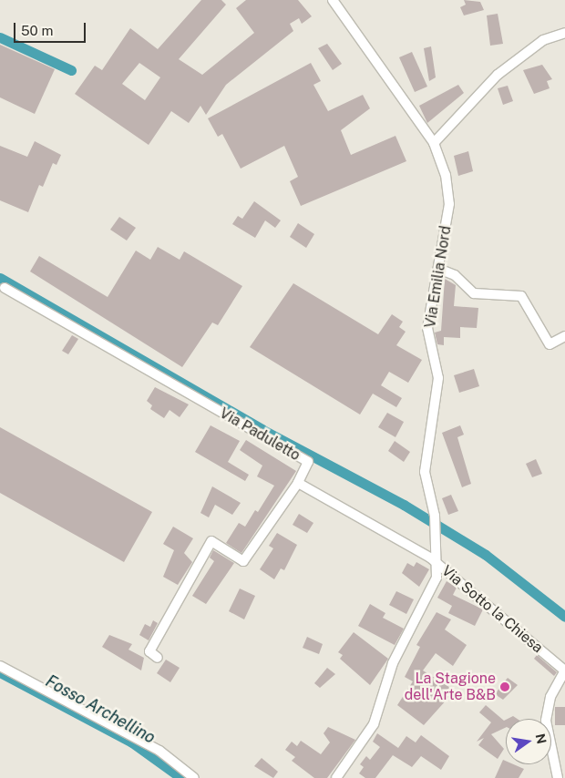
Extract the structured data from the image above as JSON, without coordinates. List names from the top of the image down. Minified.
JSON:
{"streets":{"street":["Via Emilia Nord","Via Paduletto","Via Sotto la Chiesa"]},"crossings":[["Via Emilia Nord","Via Sotto la Chiesa"],["Via Paduletto","Via Sotto la Chiesa"]],"water":["Fosso Archellino"],"places":["La Stagione dell'Arte B&B"],"scale_bar":"50 m","north":"right"}
